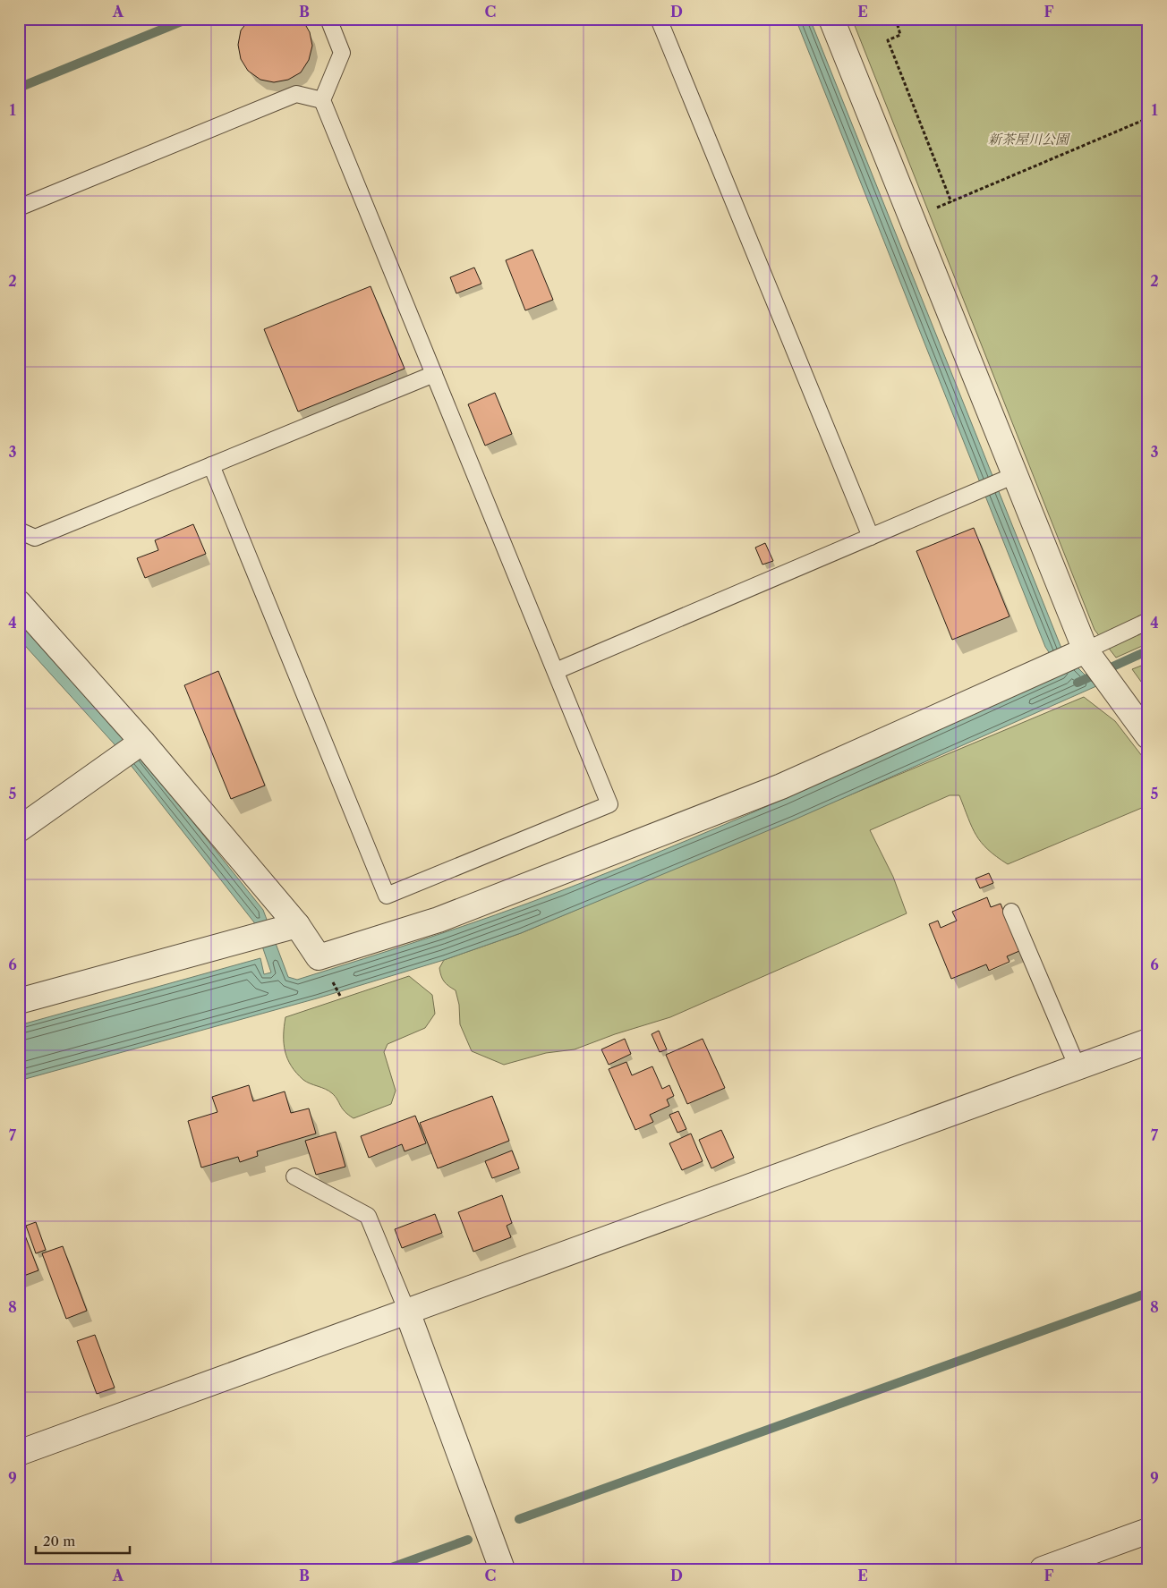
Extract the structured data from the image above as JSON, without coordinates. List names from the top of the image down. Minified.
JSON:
{"parks":["新茶屋川公園"],"scale_bar":"20 m","grid":{"columns":["A","B","C","D","E","F"],"rows":["1","2","3","4","5","6","7","8","9"]}}
